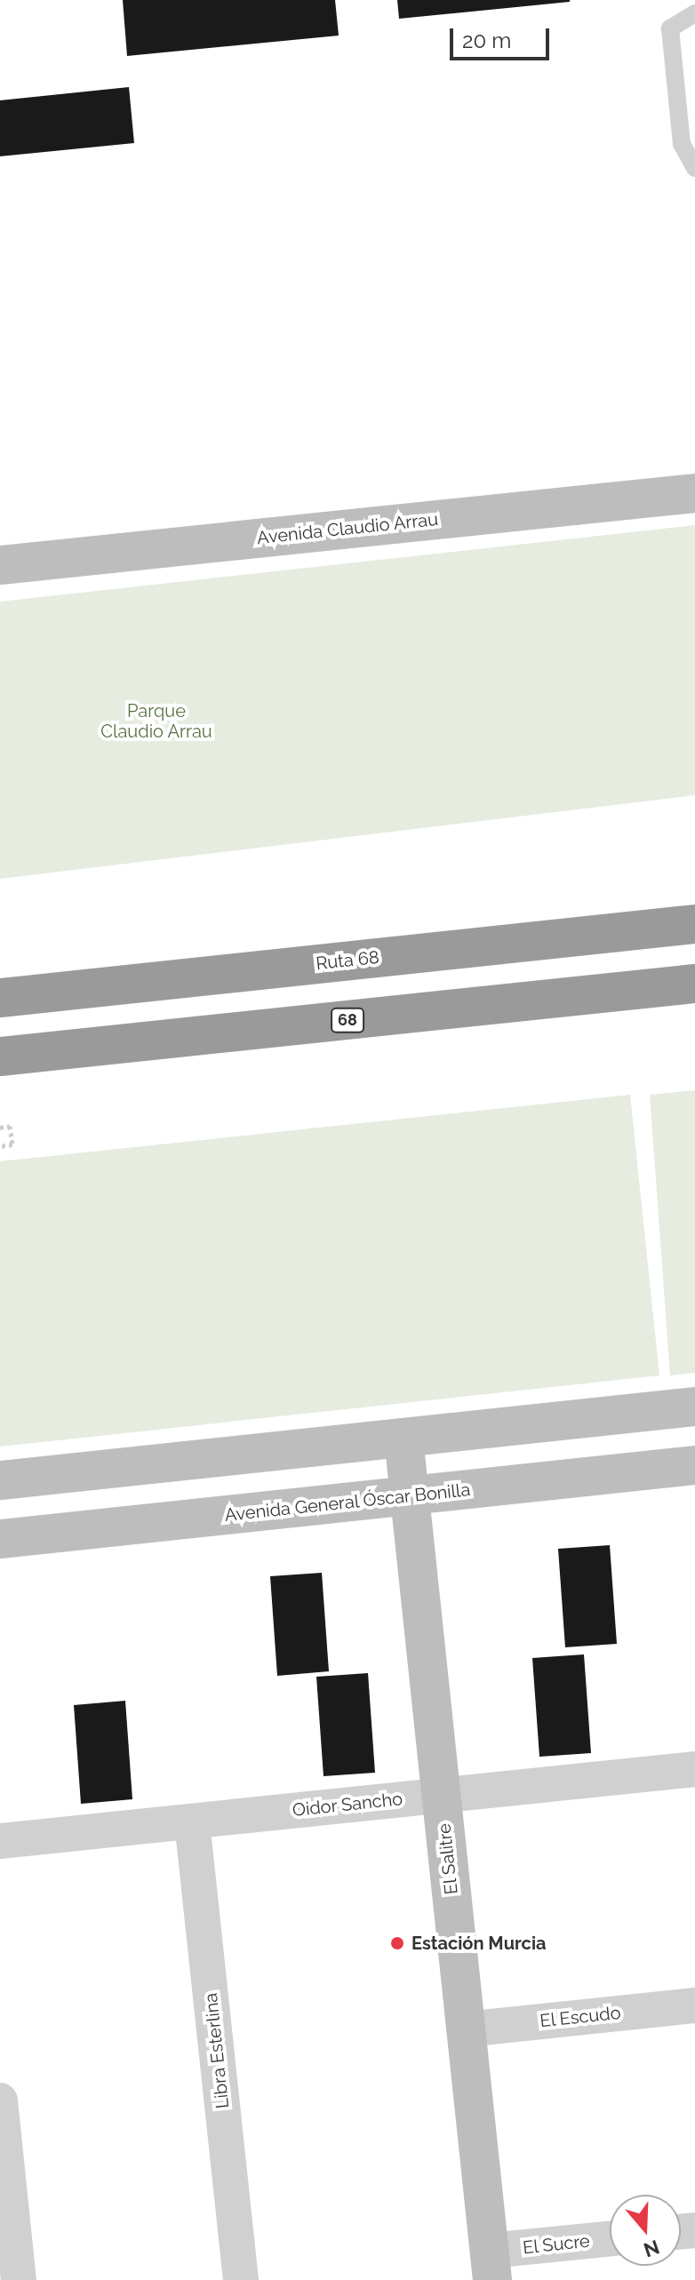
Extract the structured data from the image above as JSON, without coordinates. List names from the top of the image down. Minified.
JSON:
{"streets":{"highway":["Ruta 68","68"],"street":["Avenida Claudio Arrau","Avenida General Óscar Bonilla","Oidor Sancho","El Salitre","El Escudo","Libra Esterlina","El Sucre"]},"crossings":[["Avenida General Óscar Bonilla","El Salitre"],["Oidor Sancho","El Salitre"],["Oidor Sancho","Libra Esterlina"],["El Salitre","El Escudo"],["El Salitre","El Sucre"]],"parks":["Parque Claudio Arrau"],"places":["Estación Murcia"],"scale_bar":"20 m","north":"bottom"}
